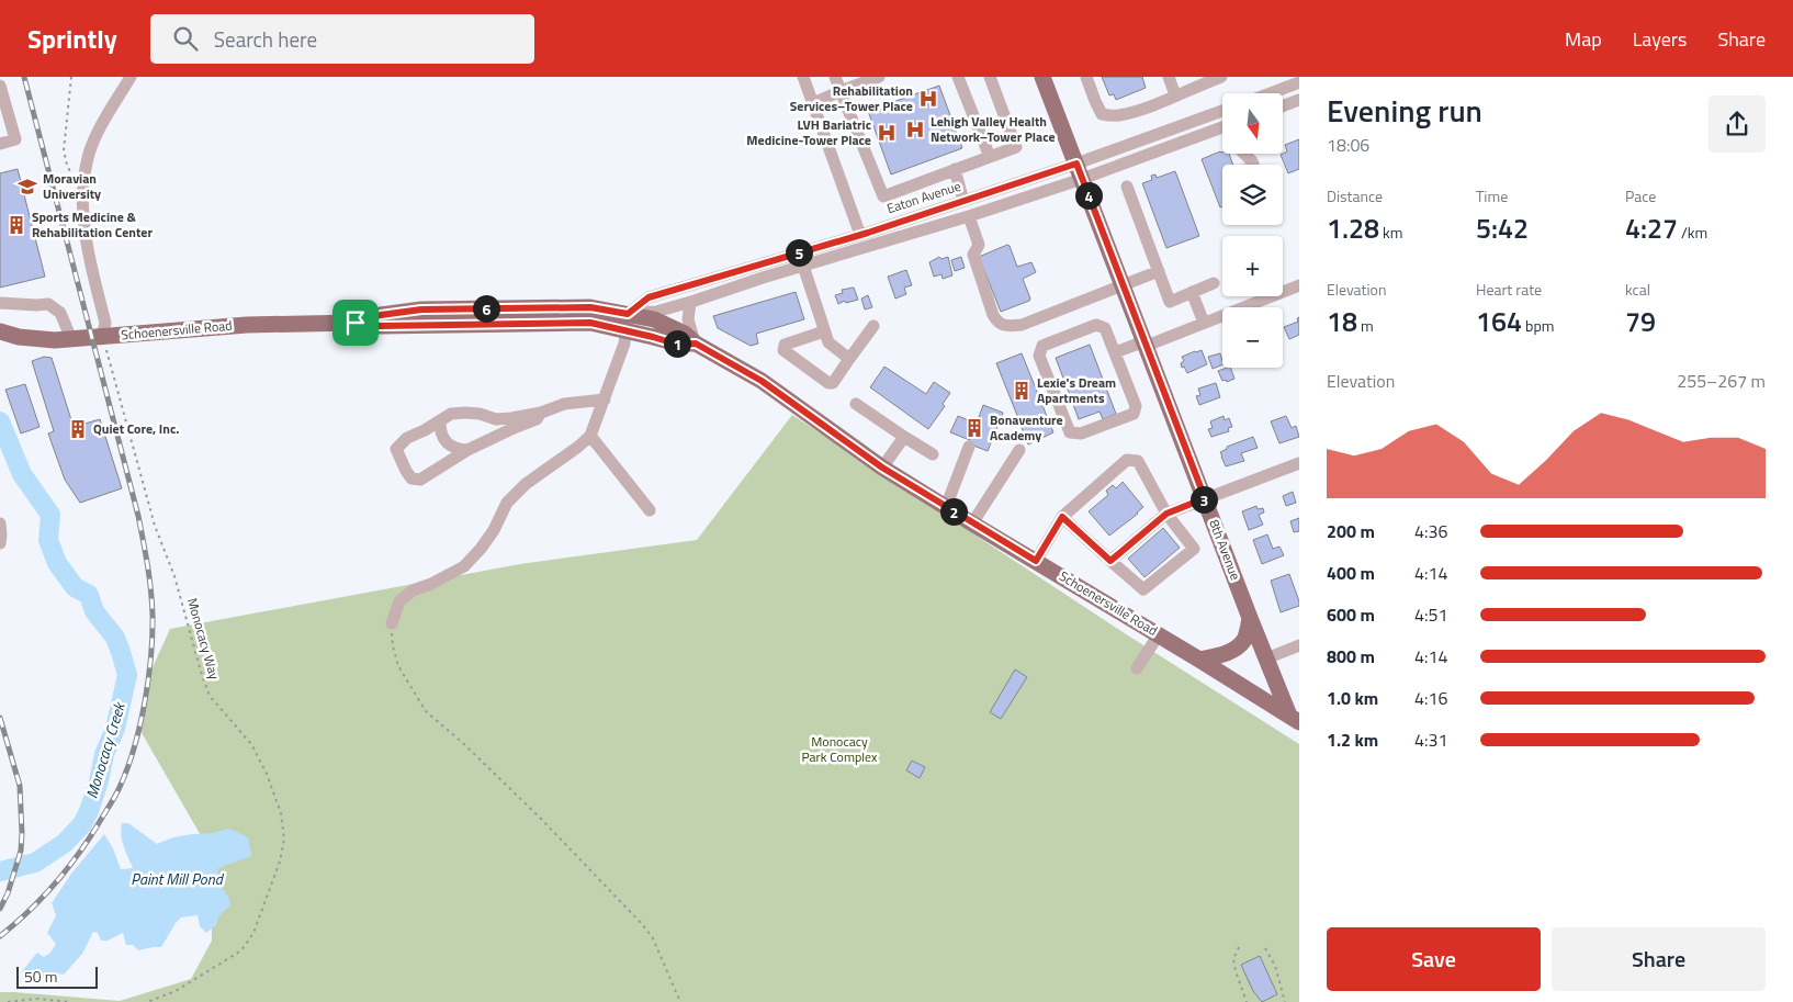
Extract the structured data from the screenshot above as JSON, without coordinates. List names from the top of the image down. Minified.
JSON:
{"streets":{"main road":["Schoenersville Road","8th Avenue"],"street":["Eaton Avenue"],"path":["Monocacy Way"]},"crossings":[["Eaton Avenue","Schoenersville Road"],["Eaton Avenue","8th Avenue"],["Schoenersville Road","8th Avenue"],["Schoenersville Road","Monocacy Way"]],"water":["Monocacy Creek","Paint Mill Pond"],"parks":["Monocacy Park Complex"],"places":{"hospital":["Rehabilitation Services–Tower Place","Lehigh Valley Health Network–Tower Place","LVH Bariatric Medicine-Tower Place"],"school or university":["Moravian University"],"building":["Sports Medicine & Rehabilitation Center","Lexie's Dream Apartments","Bonaventure Academy","Quiet Core, Inc."]},"scale_bar":"50 m","north":"bottom","page":{"header":"Sprintly","search":"Search here","nav":["Map","Layers","Share"],"heading":["Evening run","18:06"],"map_buttons":["+","−"],"stats":[["Distance","1.28 km"],["Time","5:42"],["Pace","4:27 /km"],["Elevation","18 m"],["Heart rate","164 bpm"],["kcal","79"]],"pins":["4","5","6","1","3","2"],"chart":["Elevation","255–267 m"],"list":[{"name":"200 m","note":"4:36"},{"name":"400 m","note":"4:14"},{"name":"600 m","note":"4:51"},{"name":"800 m","note":"4:14"},{"name":"1.0 km","note":"4:16"},{"name":"1.2 km","note":"4:31"}],"buttons":["Save","Share"],"scale":"50 m"}}
